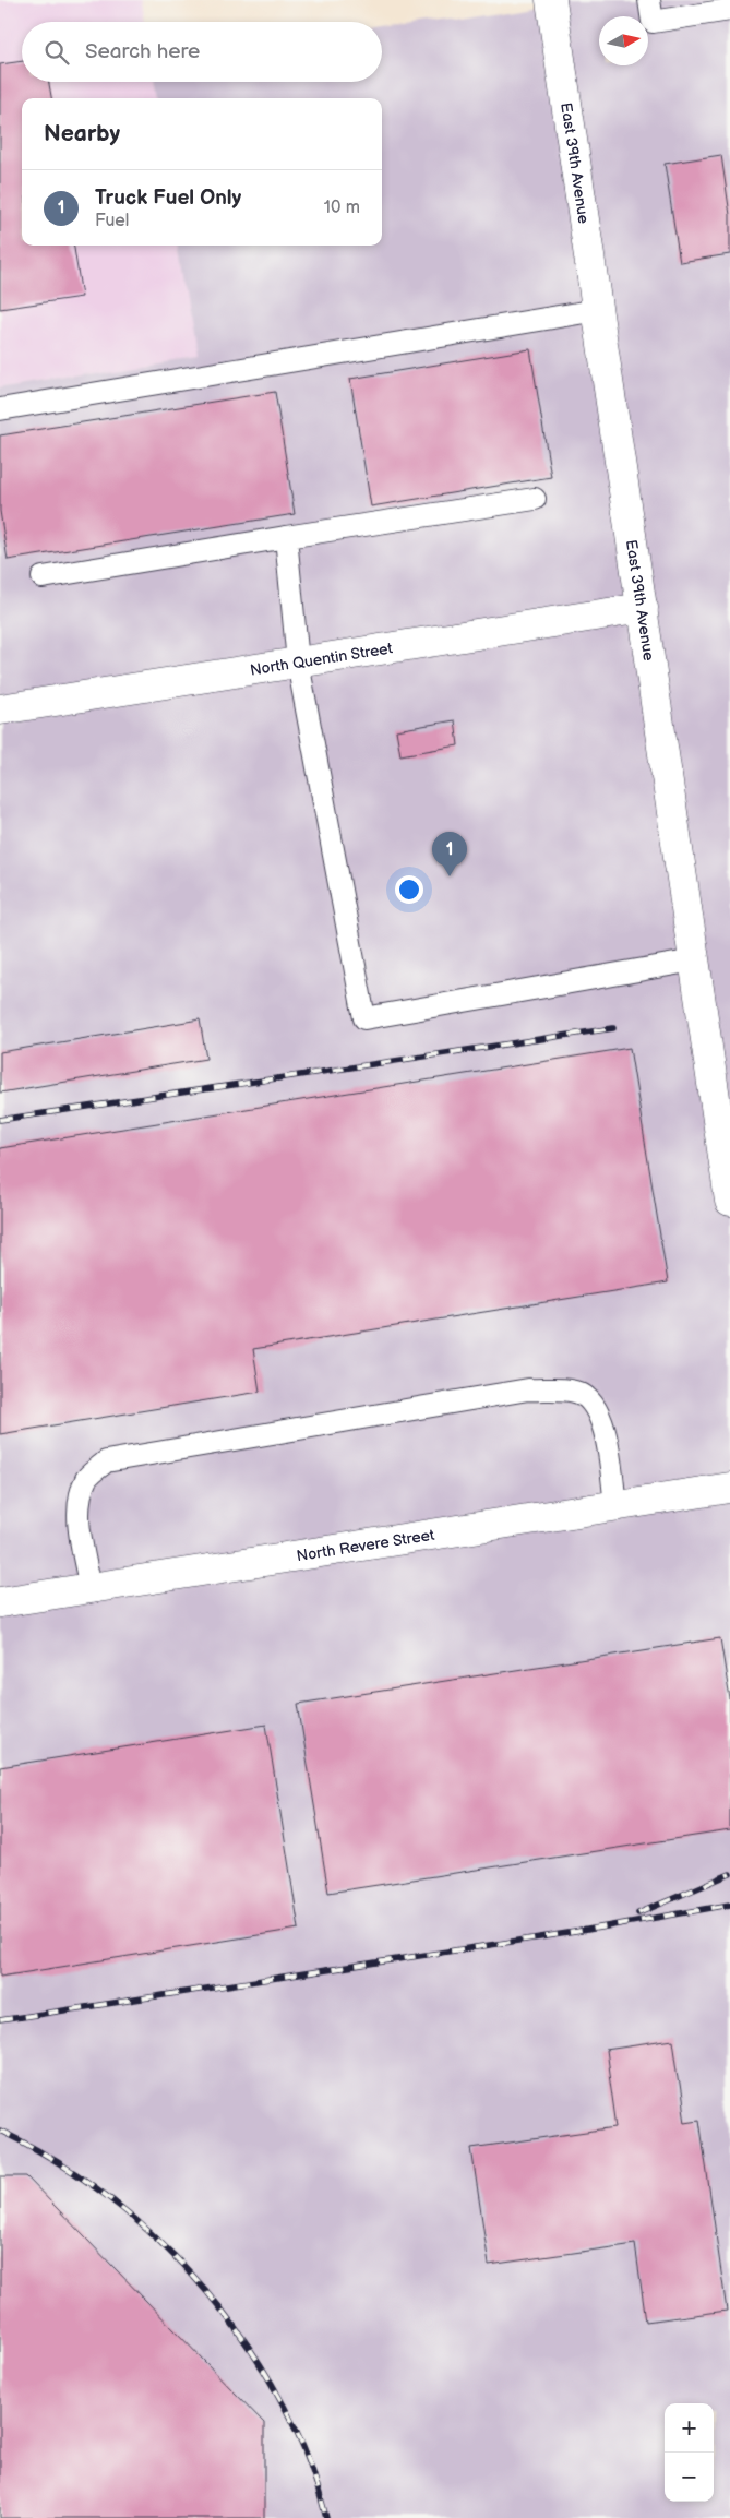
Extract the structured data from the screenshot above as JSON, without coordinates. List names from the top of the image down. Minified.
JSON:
{"streets":{"street":["East 39th Avenue","North Quentin Street","North Revere Street"]},"crossings":[["East 39th Avenue","North Quentin Street"]],"north":"right","page":{"search":"Search here","heading":"Nearby","list":[{"mark":"1","name":"Truck Fuel Only","note":"Fuel","value":"10 m"}],"pins":"1","map_buttons":["+","−"]}}
